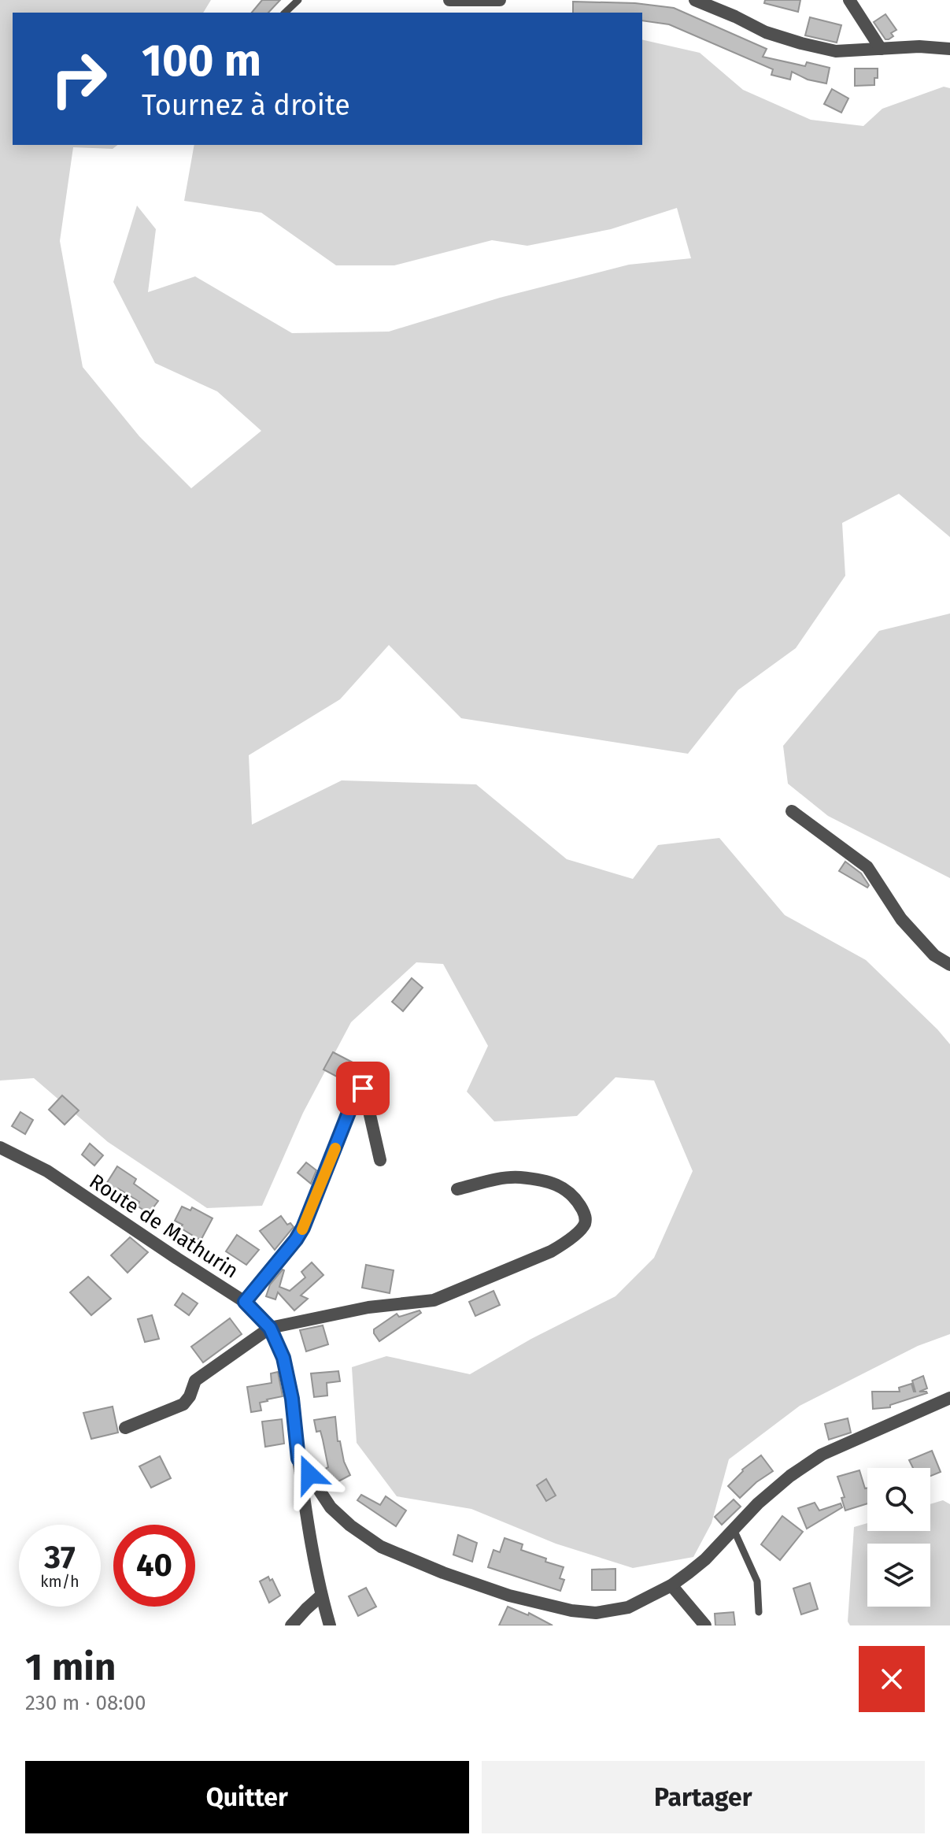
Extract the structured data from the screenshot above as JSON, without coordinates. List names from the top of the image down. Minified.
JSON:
{"streets":{"street":["Route de Mathurin"]},"page":{"turn":["100 m","Tournez à droite"],"speed":"37 km/h","limit":"40","heading":["1 min","230 m · 08:00"],"buttons":["Quitter","Partager"]}}
